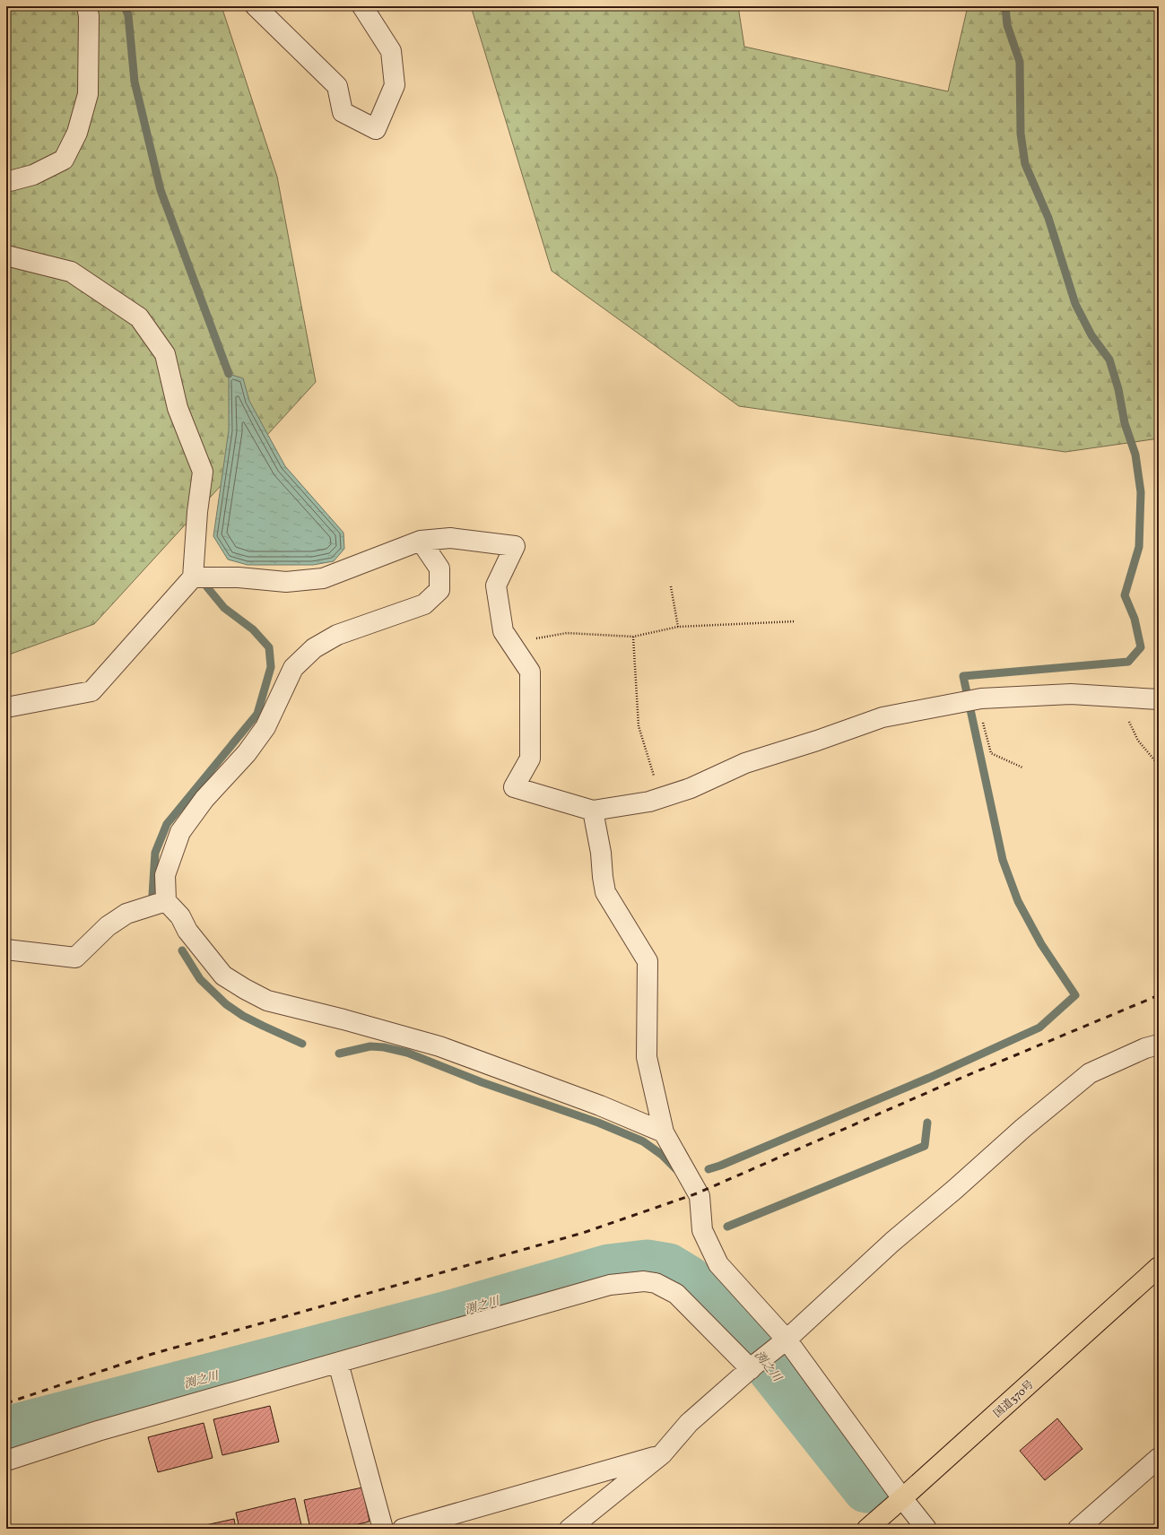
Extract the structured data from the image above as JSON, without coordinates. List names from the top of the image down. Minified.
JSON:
{"streets":{"highway":["国道370号"]},"water":["渕之川"]}
